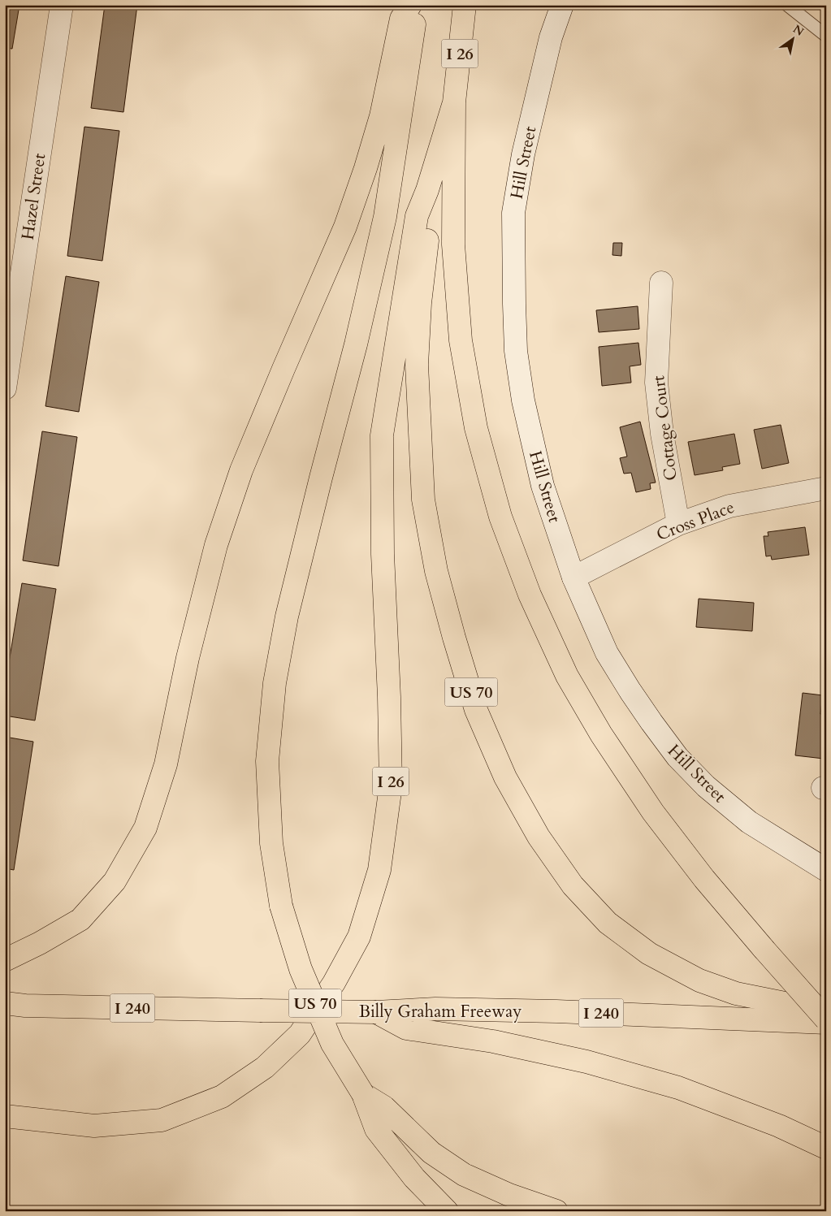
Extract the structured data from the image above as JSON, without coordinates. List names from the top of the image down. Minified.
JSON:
{"streets":{"highway":["I 26","US 70","I 240","Billy Graham Freeway"],"street":["Hill Street","Hazel Street","Cottage Court","Cross Place"]},"crossings":[["I 26","US 70"],["Hill Street","Cross Place"],["Cottage Court","Cross Place"]],"north":"top right"}
